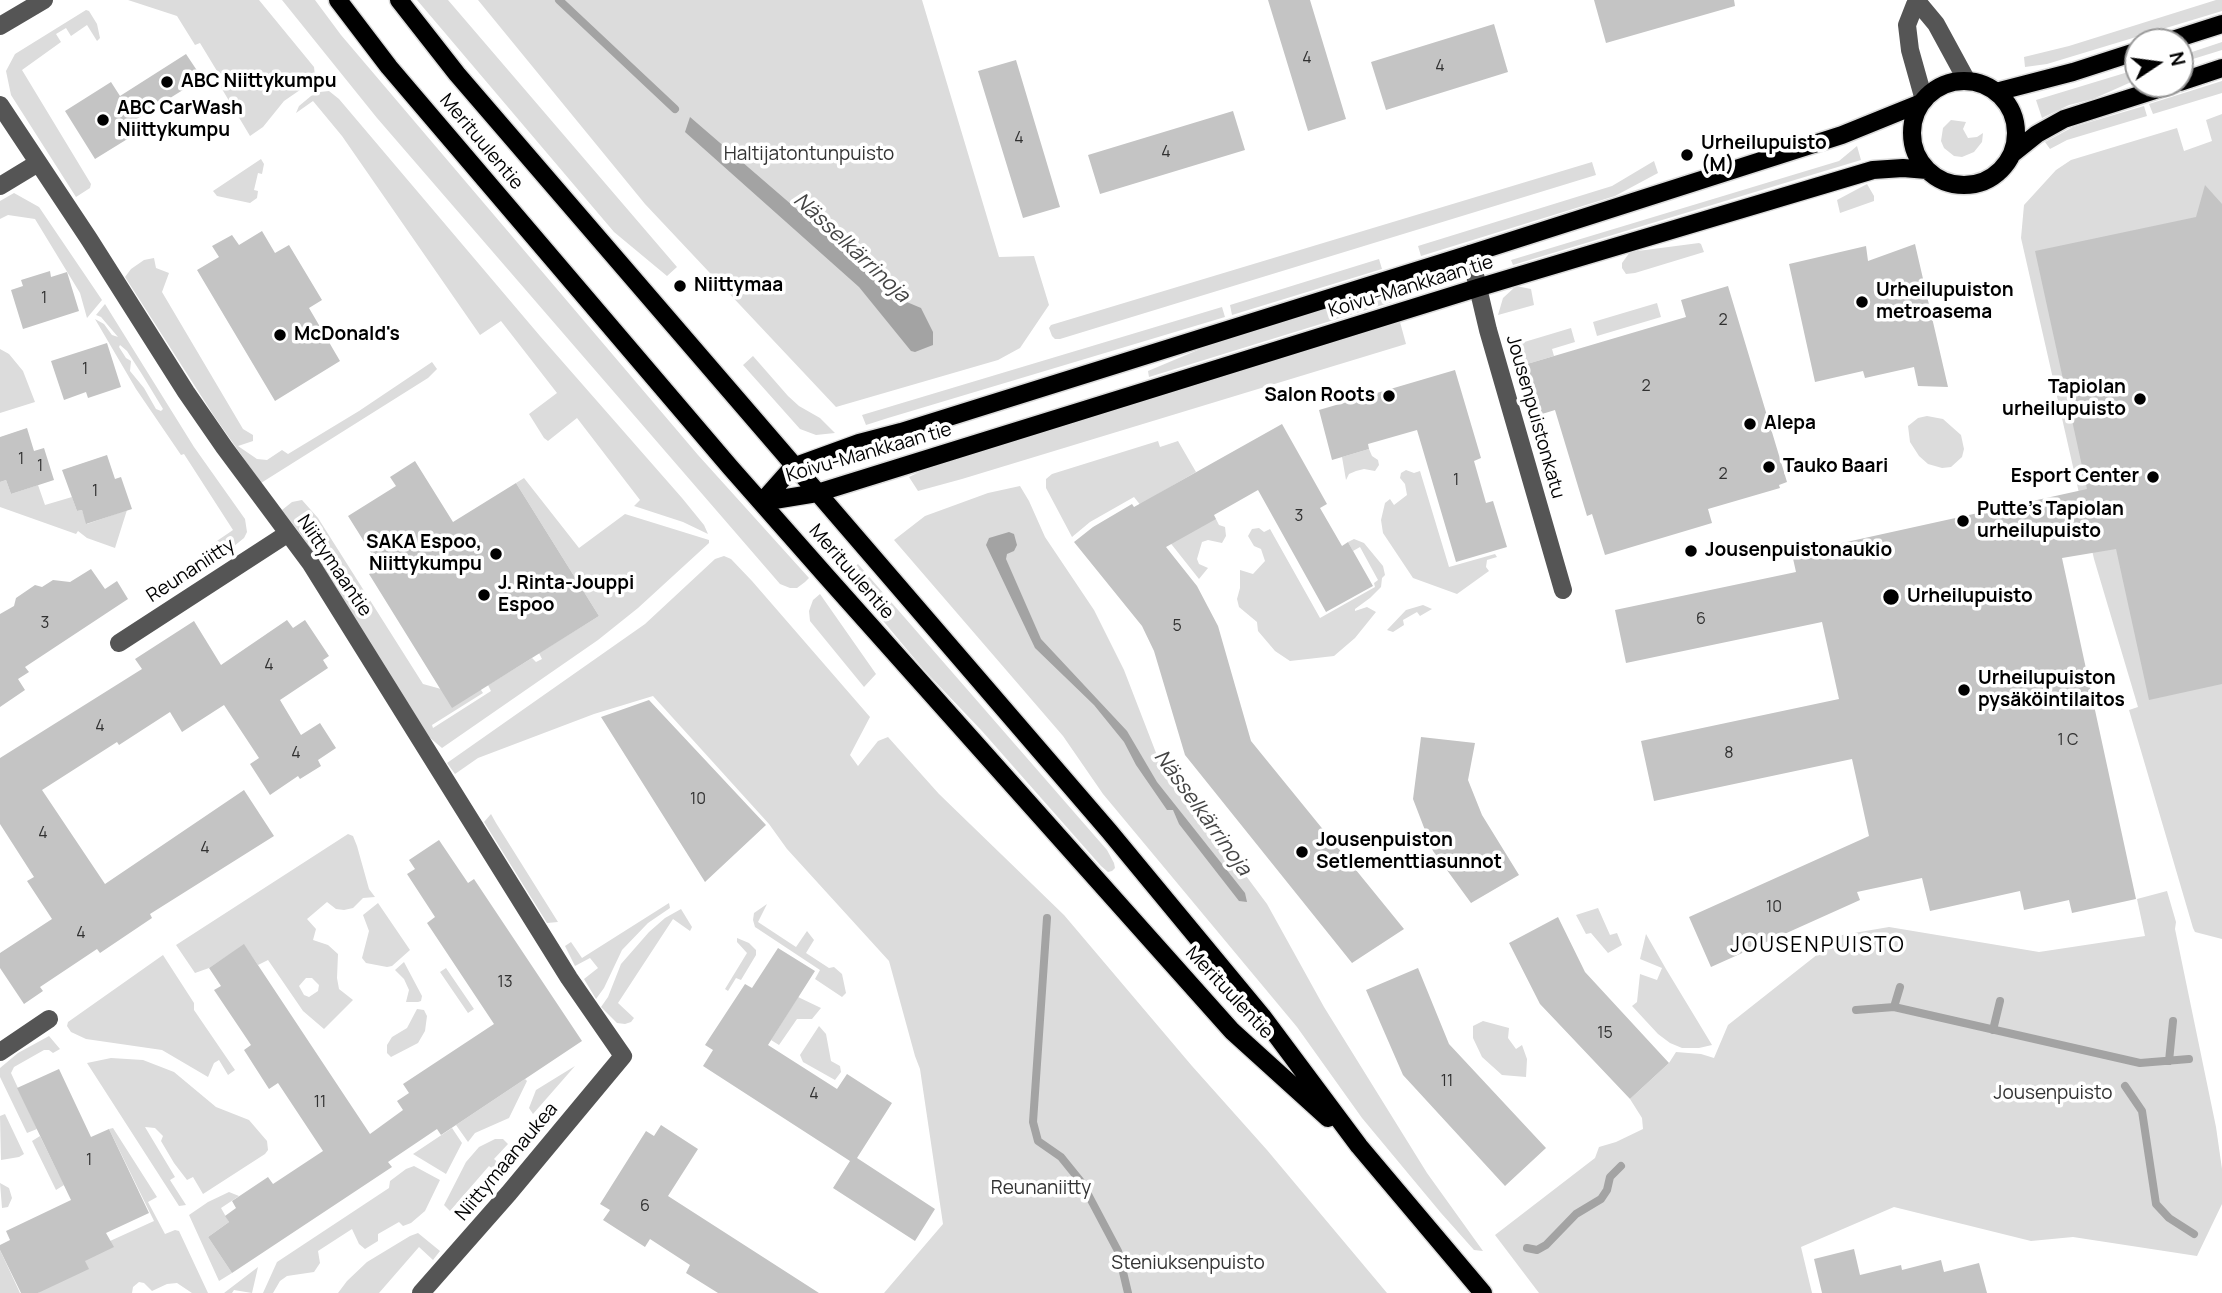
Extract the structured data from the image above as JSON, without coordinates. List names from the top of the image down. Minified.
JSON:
{"streets":{"main road":["Merituulentie","Koivu-Mankkaan tie"],"street":["Jousenpuistonkatu","Niittymaantie","Reunaniitty","Niittymaanaukea"]},"crossings":[["Merituulentie","Koivu-Mankkaan tie"],["Koivu-Mankkaan tie","Jousenpuistonkatu"],["Niittymaantie","Reunaniitty"],["Niittymaantie","Niittymaanaukea"]],"districts":["JOUSENPUISTO"],"water":["Nässelkärrinoja"],"parks":["Haltijatontunpuisto","Jousenpuisto","Reunaniitty","Steniuksenpuisto"],"places":["ABC Niittykumpu","ABC CarWash Niittykumpu","Urheilupuisto (M)","Niittymaa","Urheilupuiston metroasema","McDonald's","Salon Roots","Tapiolan urheilupuisto","Alepa","Tauko Baari","Esport Center","Putte’s Tapiolan urheilupuisto","Jousenpuistonaukio","SAKA Espoo, Niittykumpu","J. Rinta-Jouppi Espoo","Urheilupuisto","Urheilupuiston pysäköintilaitos","Jousenpuiston Setlementtiasunnot"],"house_numbers":["4","4","4","4","1","2","1","2","1","1","2","1","1","3","6","3","5","4","4","1 C","4","8","10","4","4","10","4","13","15","11","4","11","1","6"],"north":"right"}
